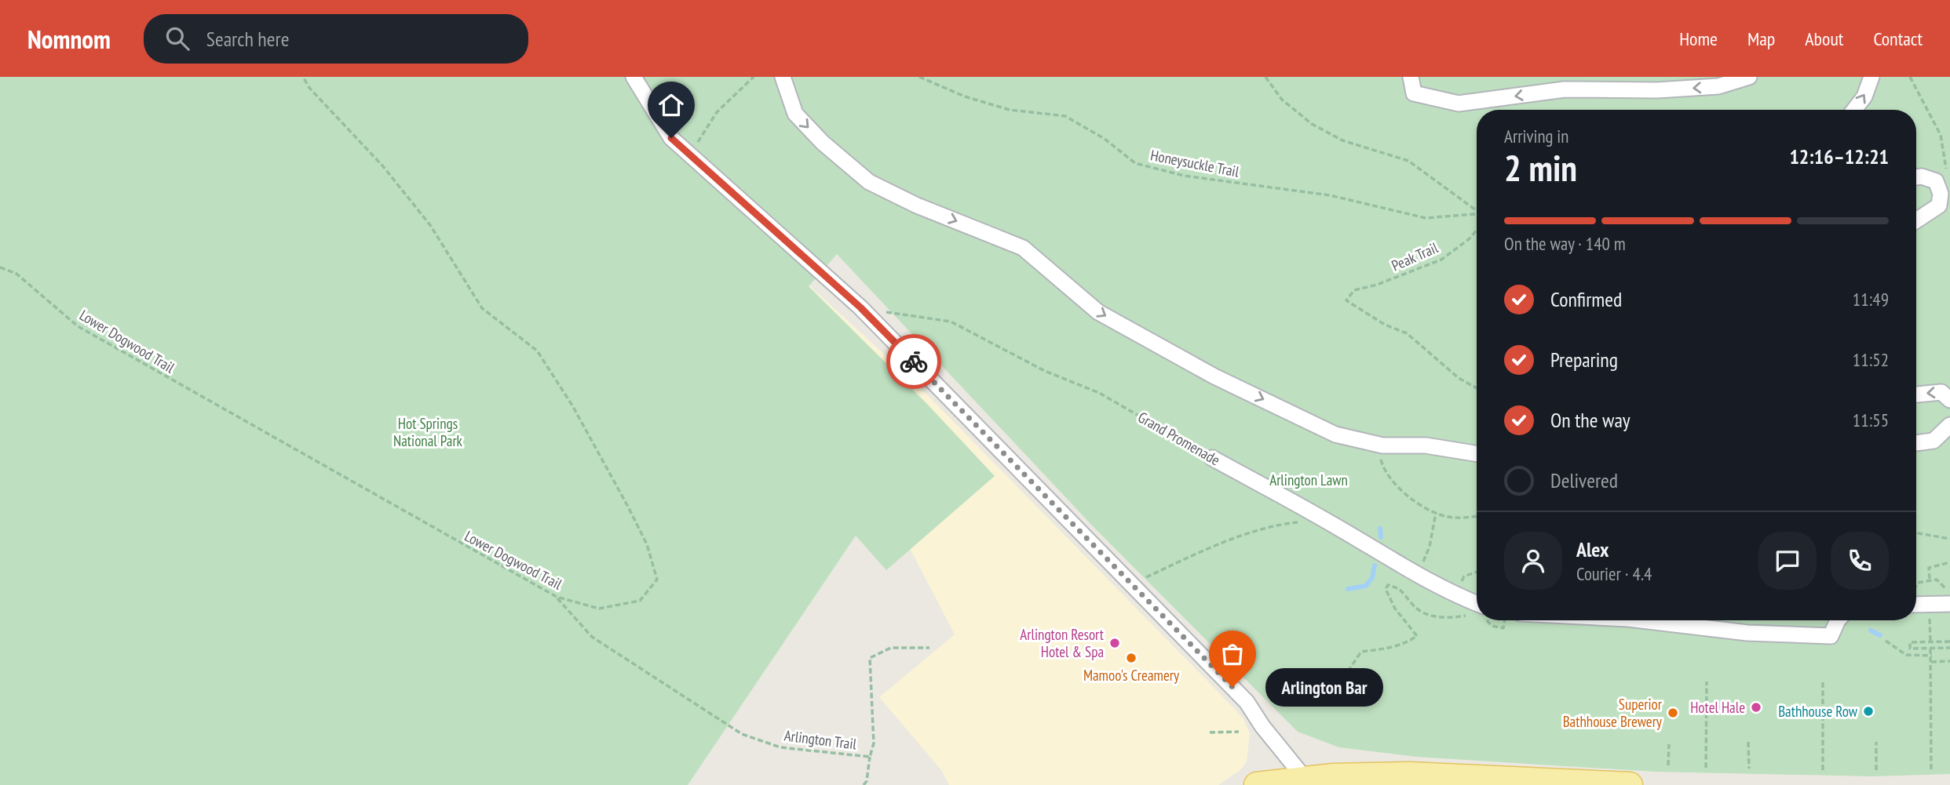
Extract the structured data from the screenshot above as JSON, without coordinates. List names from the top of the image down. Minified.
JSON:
{"streets":{"street":["Grand Promenade"],"path":["Honeysuckle Trail","Peak Trail","Lower Dogwood Trail","Arlington Trail"]},"crossings":[["Lower Dogwood Trail","Arlington Trail"]],"parks":["Hot Springs National Park","Arlington Lawn"],"places":["Arlington Resort Hotel & Spa","Mamoo's Creamery","Arlington Bar","Hotel Hale","Bathhouse Row","Superior Bathhouse Brewery"],"page":{"header":"Nomnom","search":"Search here","nav":["Home","Map","About","Contact"],"heading":["2 min","Arriving in","12:16–12:21"],"panel":["Alex","Courier · 4.4"],"bar":"On the way · 140 m","list":[["Confirmed","11:49"],["Preparing","11:52"],["On the way","11:55"],"Delivered"],"bubble":"Arlington Bar"}}
